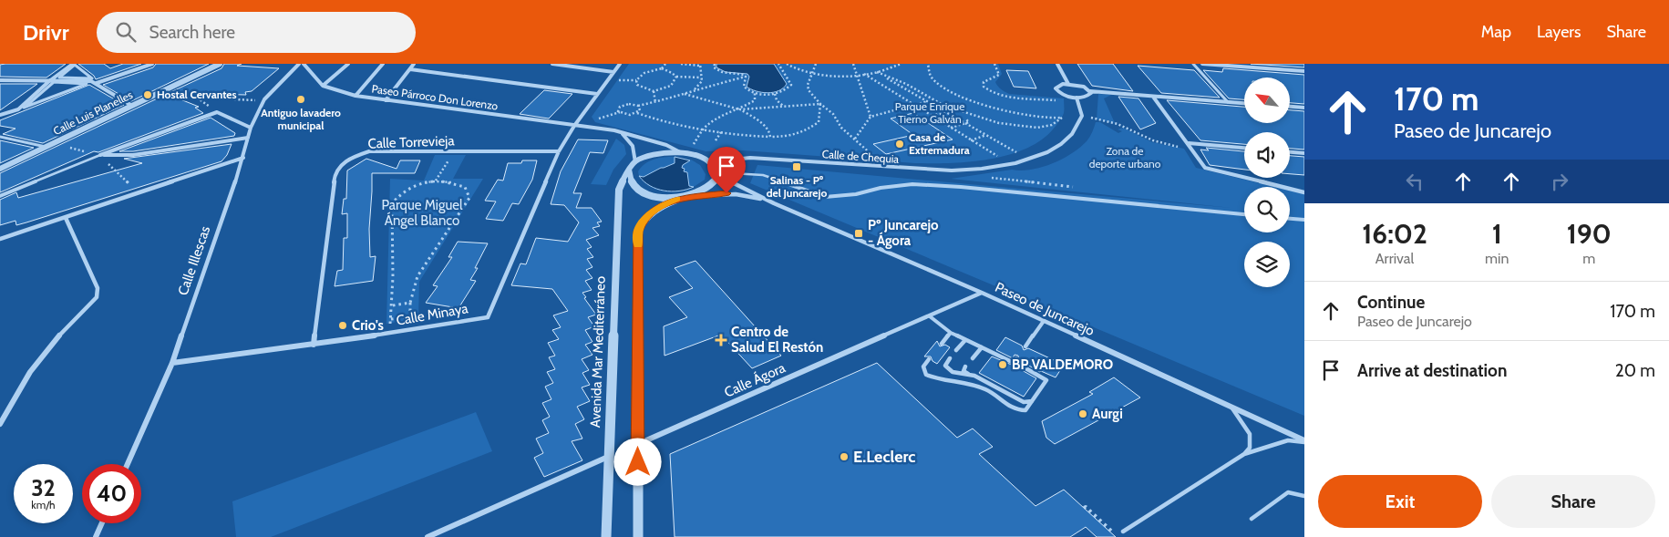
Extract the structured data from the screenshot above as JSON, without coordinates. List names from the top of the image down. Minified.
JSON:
{"streets":{"street":["Paseo Párroco Don Lorenzo","Calle Luis Planelles","Calle Torrevieja","Calle de Chequia","Calle Illescas","Paseo de Juncarejo","Calle Minaya","Avenida Mar Mediterráneo","Calle Ágora"]},"crossings":[["Paseo Párroco Don Lorenzo","Calle Minaya"],["Calle Torrevieja","Calle Minaya"],["Calle Illescas","Calle Minaya"],["Paseo de Juncarejo","Calle Ágora"]],"parks":["Parque Enrique Tierno Galván","Zona de deporte urbano","Parque Miguel Ángel Blanco"],"places":{"other":["Hostal Cervantes","Antiguo lavadero municipal","Casa de Extremadura","Crio's","BP VALDEMORO","Aurgi","E.Leclerc"],"transit":["Salinas - Pº del Juncarejo","Pº Juncarejo - Ágora"],"health":["Centro de Salud El Restón"]},"north":"top left","page":{"header":"Drivr","search":"Search here","nav":["Map","Layers","Share"],"turn":["170 m","Paseo de Juncarejo"],"eta":["16:02","Arrival","1","min","190","m"],"list":[{"name":"Continue","note":"Paseo de Juncarejo","value":"170 m"},{"name":"Arrive at destination","value":"20 m"}],"speed":"32 km/h","limit":"40","buttons":["Exit","Share"]}}
